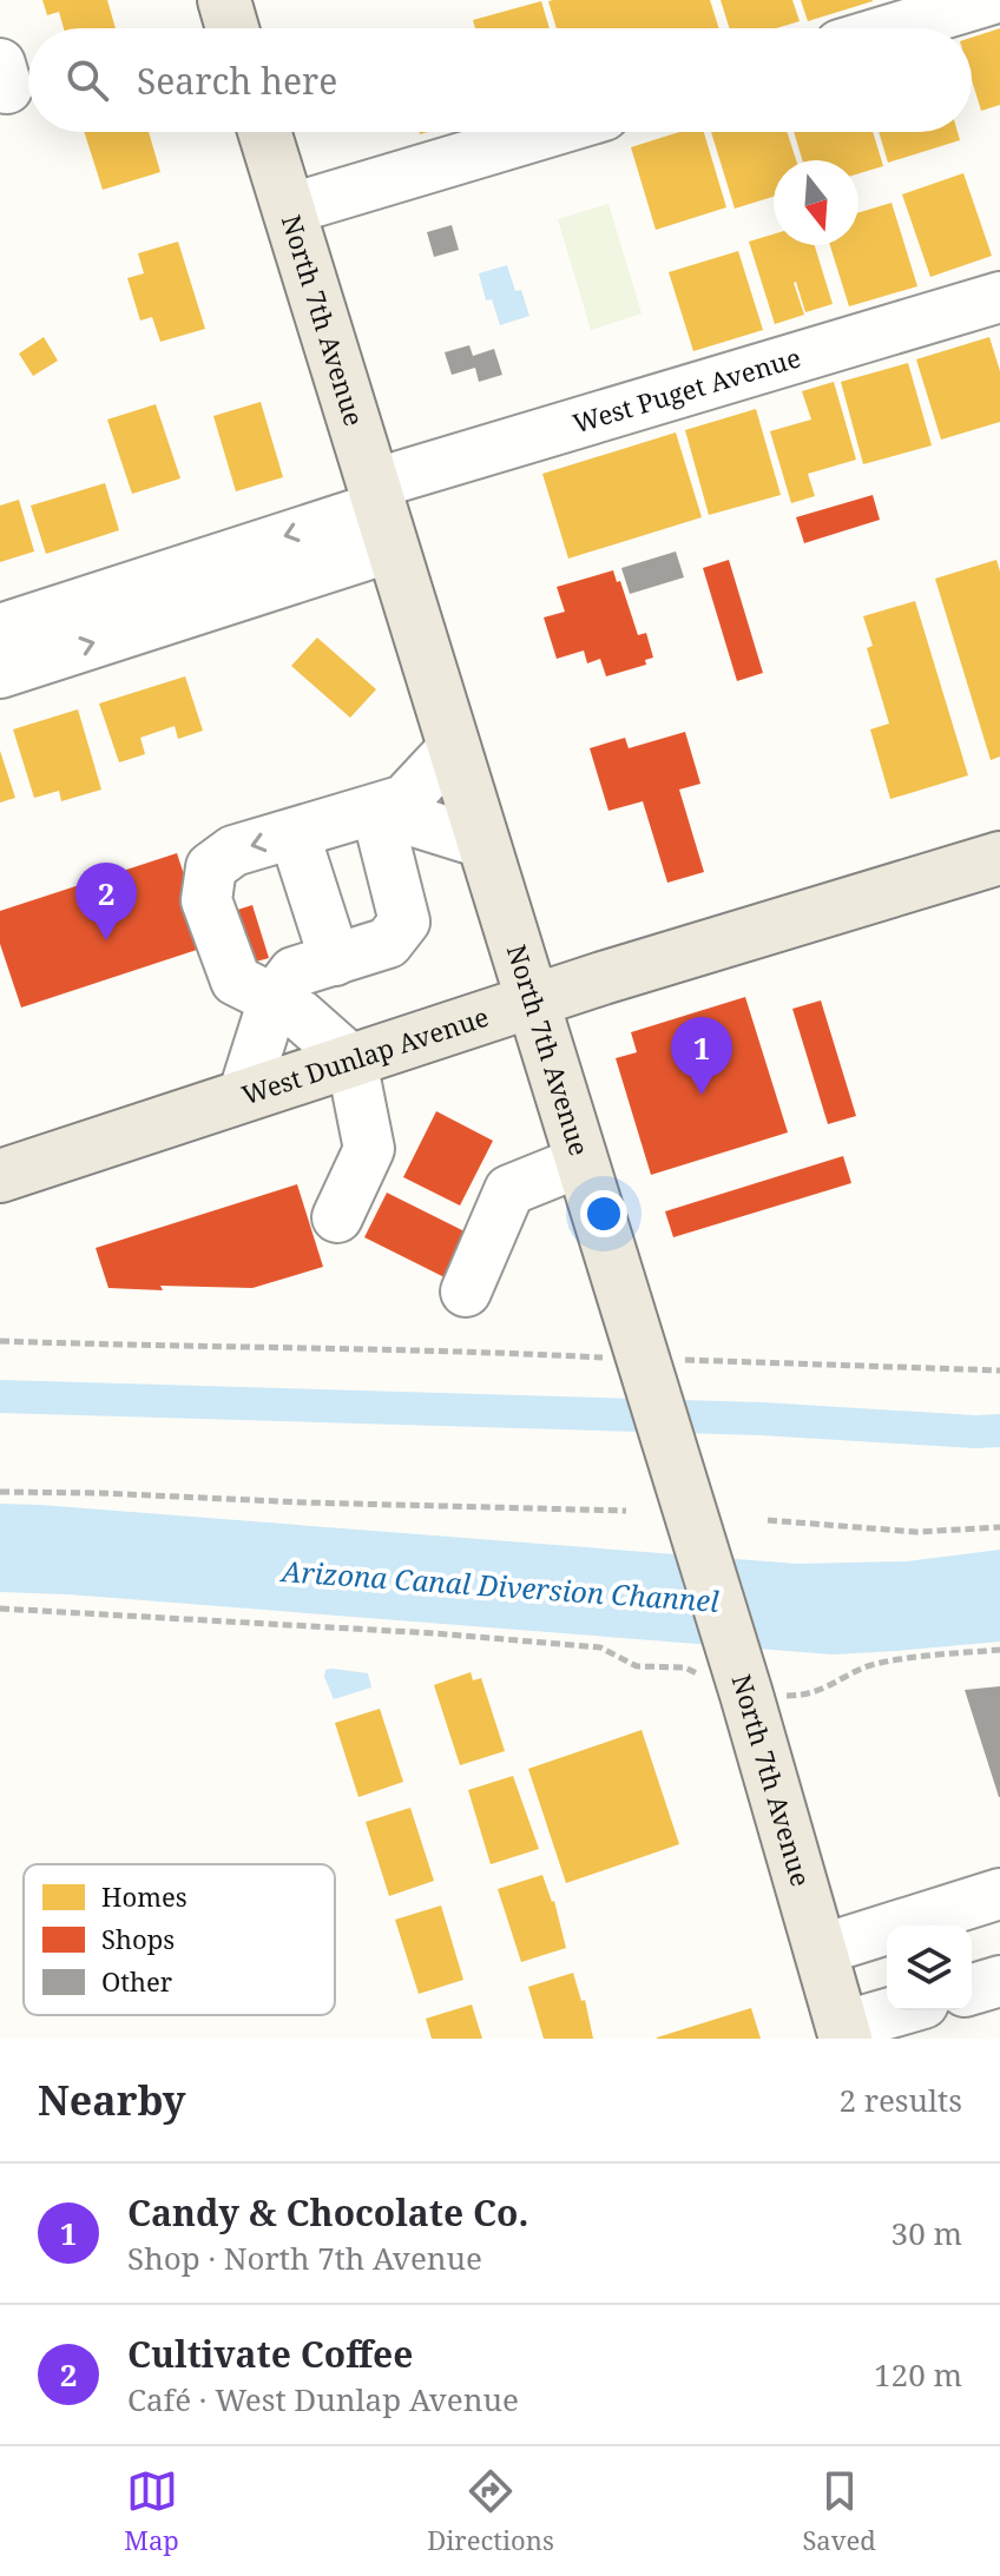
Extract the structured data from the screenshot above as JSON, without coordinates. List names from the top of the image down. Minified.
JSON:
{"streets":{"main road":["North 7th Avenue","West Dunlap Avenue"],"street":["West Puget Avenue"]},"crossings":[["North 7th Avenue","West Puget Avenue"],["North 7th Avenue","West Dunlap Avenue"]],"water":["Arizona Canal Diversion Channel"],"legend":["Homes","Shops","Other"],"north":"bottom","page":{"search":"Search here","pins":["2","1"],"heading":["Nearby","2 results"],"list":[{"mark":"1","name":"Candy & Chocolate Co.","note":"Shop · North 7th Avenue","value":"30 m"},{"mark":"2","name":"Cultivate Coffee","note":"Café · West Dunlap Avenue","value":"120 m"}],"nav":["Map","Directions","Saved"]}}
